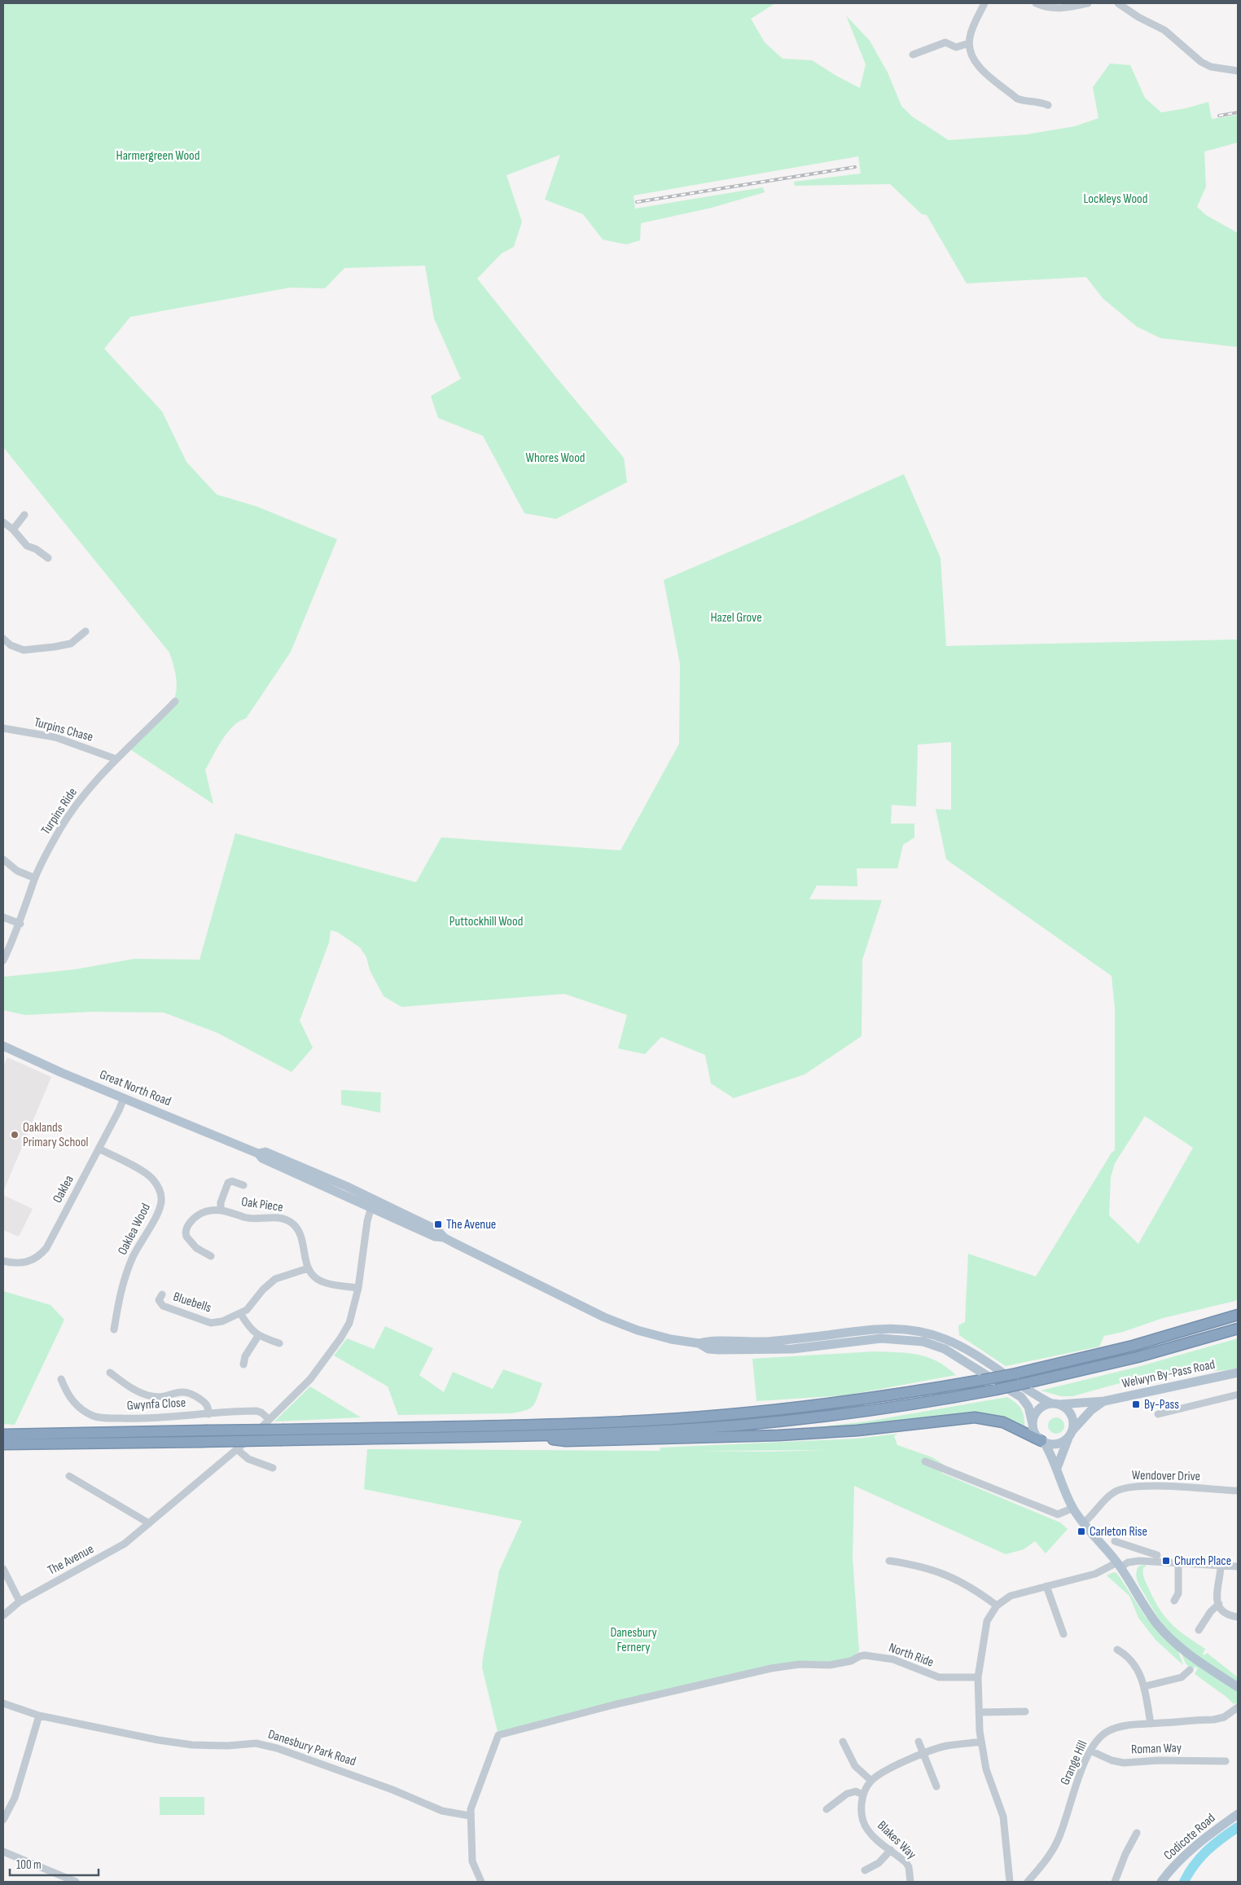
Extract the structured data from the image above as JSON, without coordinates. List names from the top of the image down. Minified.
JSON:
{"streets":{"main road":["Great North Road","Welwyn By-Pass Road","Codicote Road"],"street":["Turpins Chase","Turpins Ride","Oaklea","Oak Piece","Oaklea Wood","Bluebells","Gwynfa Close","Wendover Drive","The Avenue","North Ride","Danesbury Park Road","Roman Way","Grange Hill","Blakes Way"]},"crossings":[["Turpins Chase","Turpins Ride"],["Great North Road","Oaklea"],["Great North Road","The Avenue"],["Oaklea","Oaklea Wood"],["Oak Piece","Bluebells"],["Gwynfa Close","The Avenue"],["North Ride","Danesbury Park Road"],["Roman Way","Grange Hill"]],"parks":["Harmergreen Wood","Lockleys Wood","Whores Wood","Hazel Grove","Puttockhill Wood","Danesbury Fernery"],"places":{"other":["Oaklands Primary School"],"transit":["The Avenue","By-Pass","Carleton Rise","Church Place"]},"scale_bar":"100 m"}
